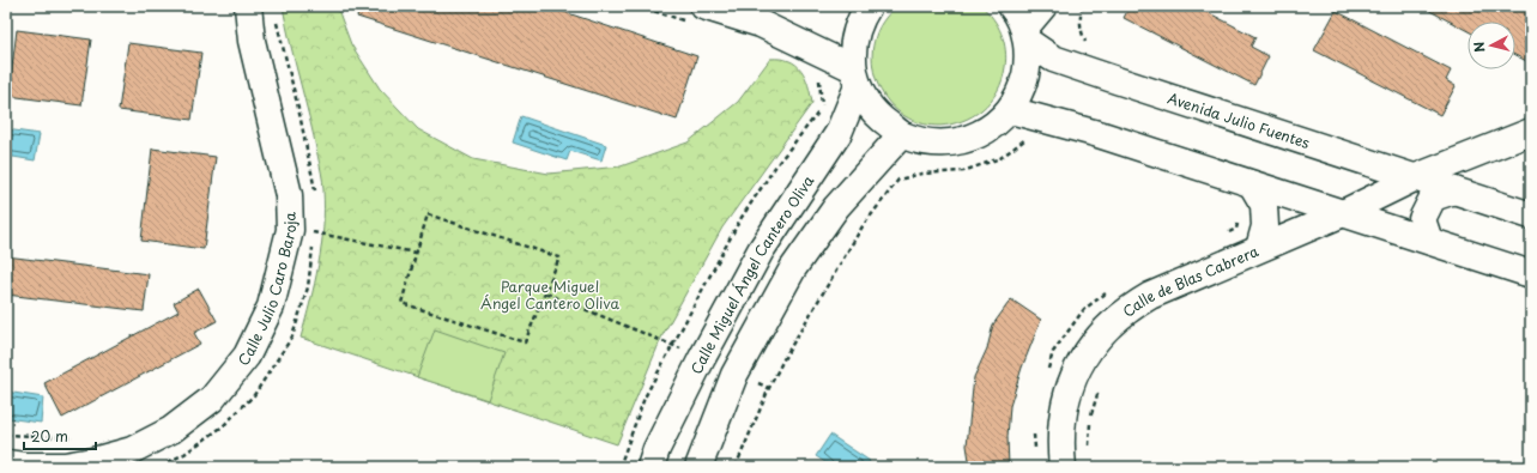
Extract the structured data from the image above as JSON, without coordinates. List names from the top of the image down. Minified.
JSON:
{"streets":{"street":["Avenida Julio Fuentes","Calle Miguel Ángel Cantero Oliva","Calle de Blas Cabrera","Calle Julio Caro Baroja"]},"crossings":[["Avenida Julio Fuentes","Calle de Blas Cabrera"]],"parks":["Parque Miguel Ángel Cantero Oliva"],"scale_bar":"20 m","north":"left"}
